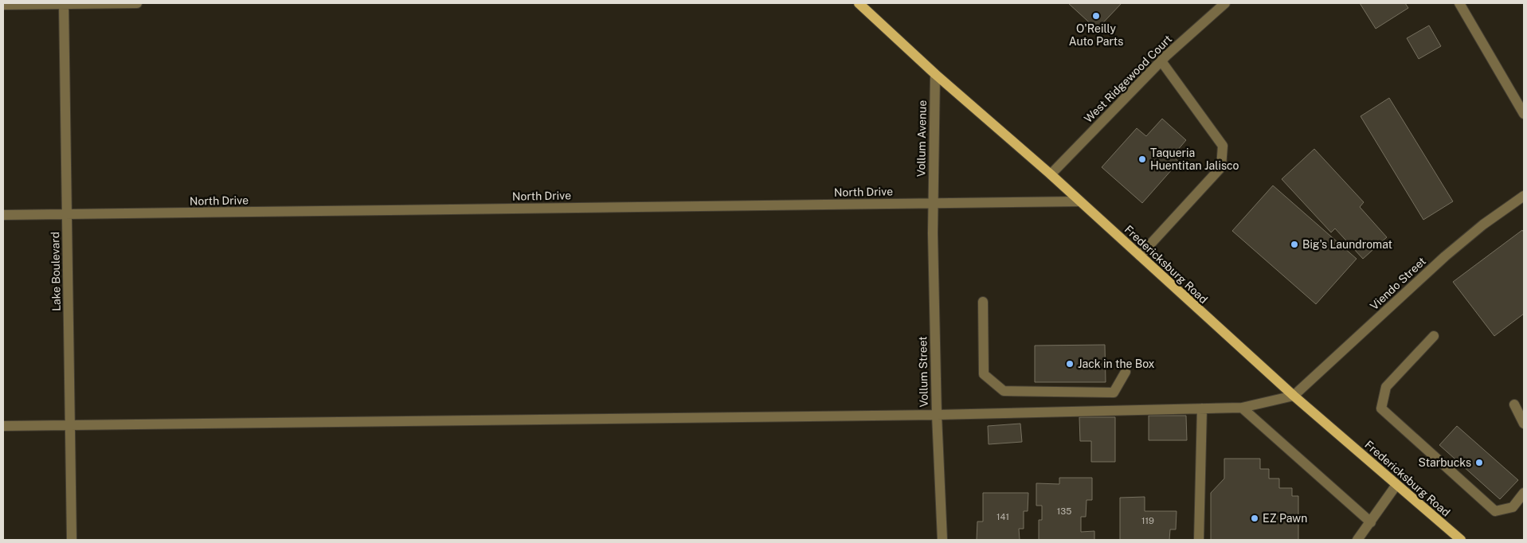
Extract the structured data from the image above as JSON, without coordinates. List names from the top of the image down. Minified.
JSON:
{"streets":{"main road":["Fredericksburg Road"],"street":["West Ridgewood Court","Vollum Avenue","North Drive","Lake Boulevard","Viendo Street","Vollum Street"]},"crossings":[["West Ridgewood Court","Fredericksburg Road"],["Vollum Avenue","North Drive"],["Vollum Avenue","Fredericksburg Road"],["Vollum Avenue","Vollum Street"],["North Drive","Fredericksburg Road"],["North Drive","Lake Boulevard"],["North Drive","Vollum Street"],["Fredericksburg Road","Viendo Street"]],"places":["O'Reilly Auto Parts","Taqueria Huentitan Jalisco","Big's Laundromat","Jack in the Box","Starbucks","EZ Pawn"],"house_numbers":["135","141","119"]}
